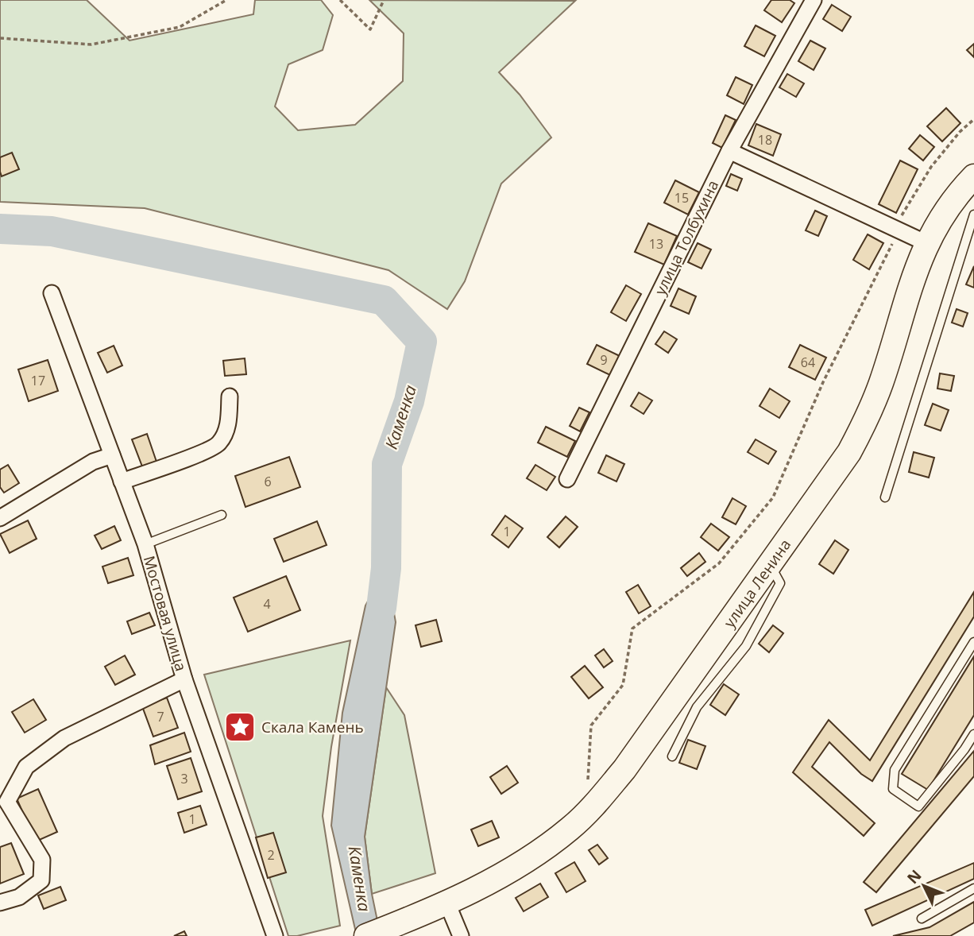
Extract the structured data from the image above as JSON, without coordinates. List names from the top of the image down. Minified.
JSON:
{"streets":{"main road":["улица Ленина"],"street":["улица Толбухина","Мостовая улица"]},"water":["Каменка"],"places":{"place":["Скала Камень"]},"house_numbers":["18","15","13","9","64","17","6","1","4","7","3","1","2"],"north":"top left"}
